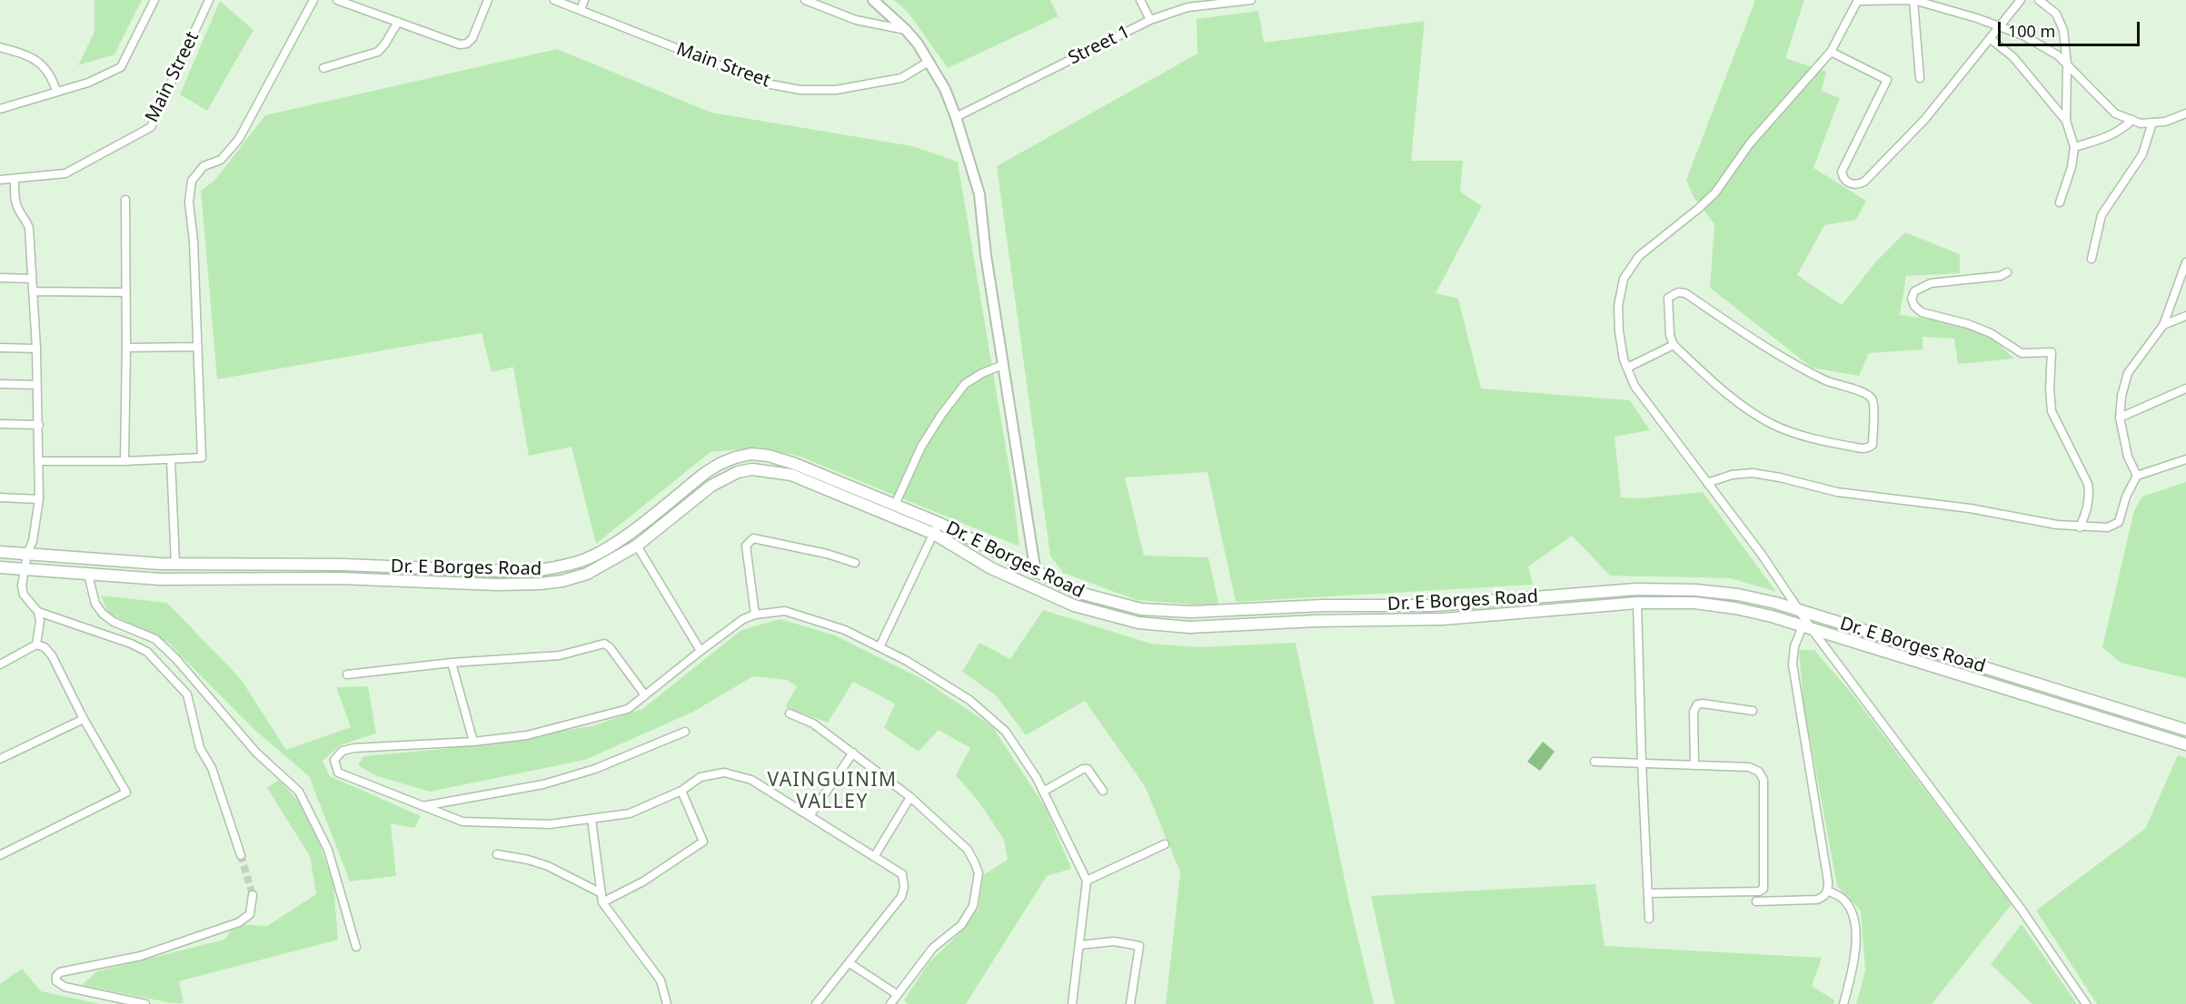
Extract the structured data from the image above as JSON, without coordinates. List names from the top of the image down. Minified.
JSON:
{"streets":{"main road":["Dr. E Borges Road"],"street":["Street 1","Main Street"]},"districts":["VAINGUINIM VALLEY"],"scale_bar":"100 m"}
